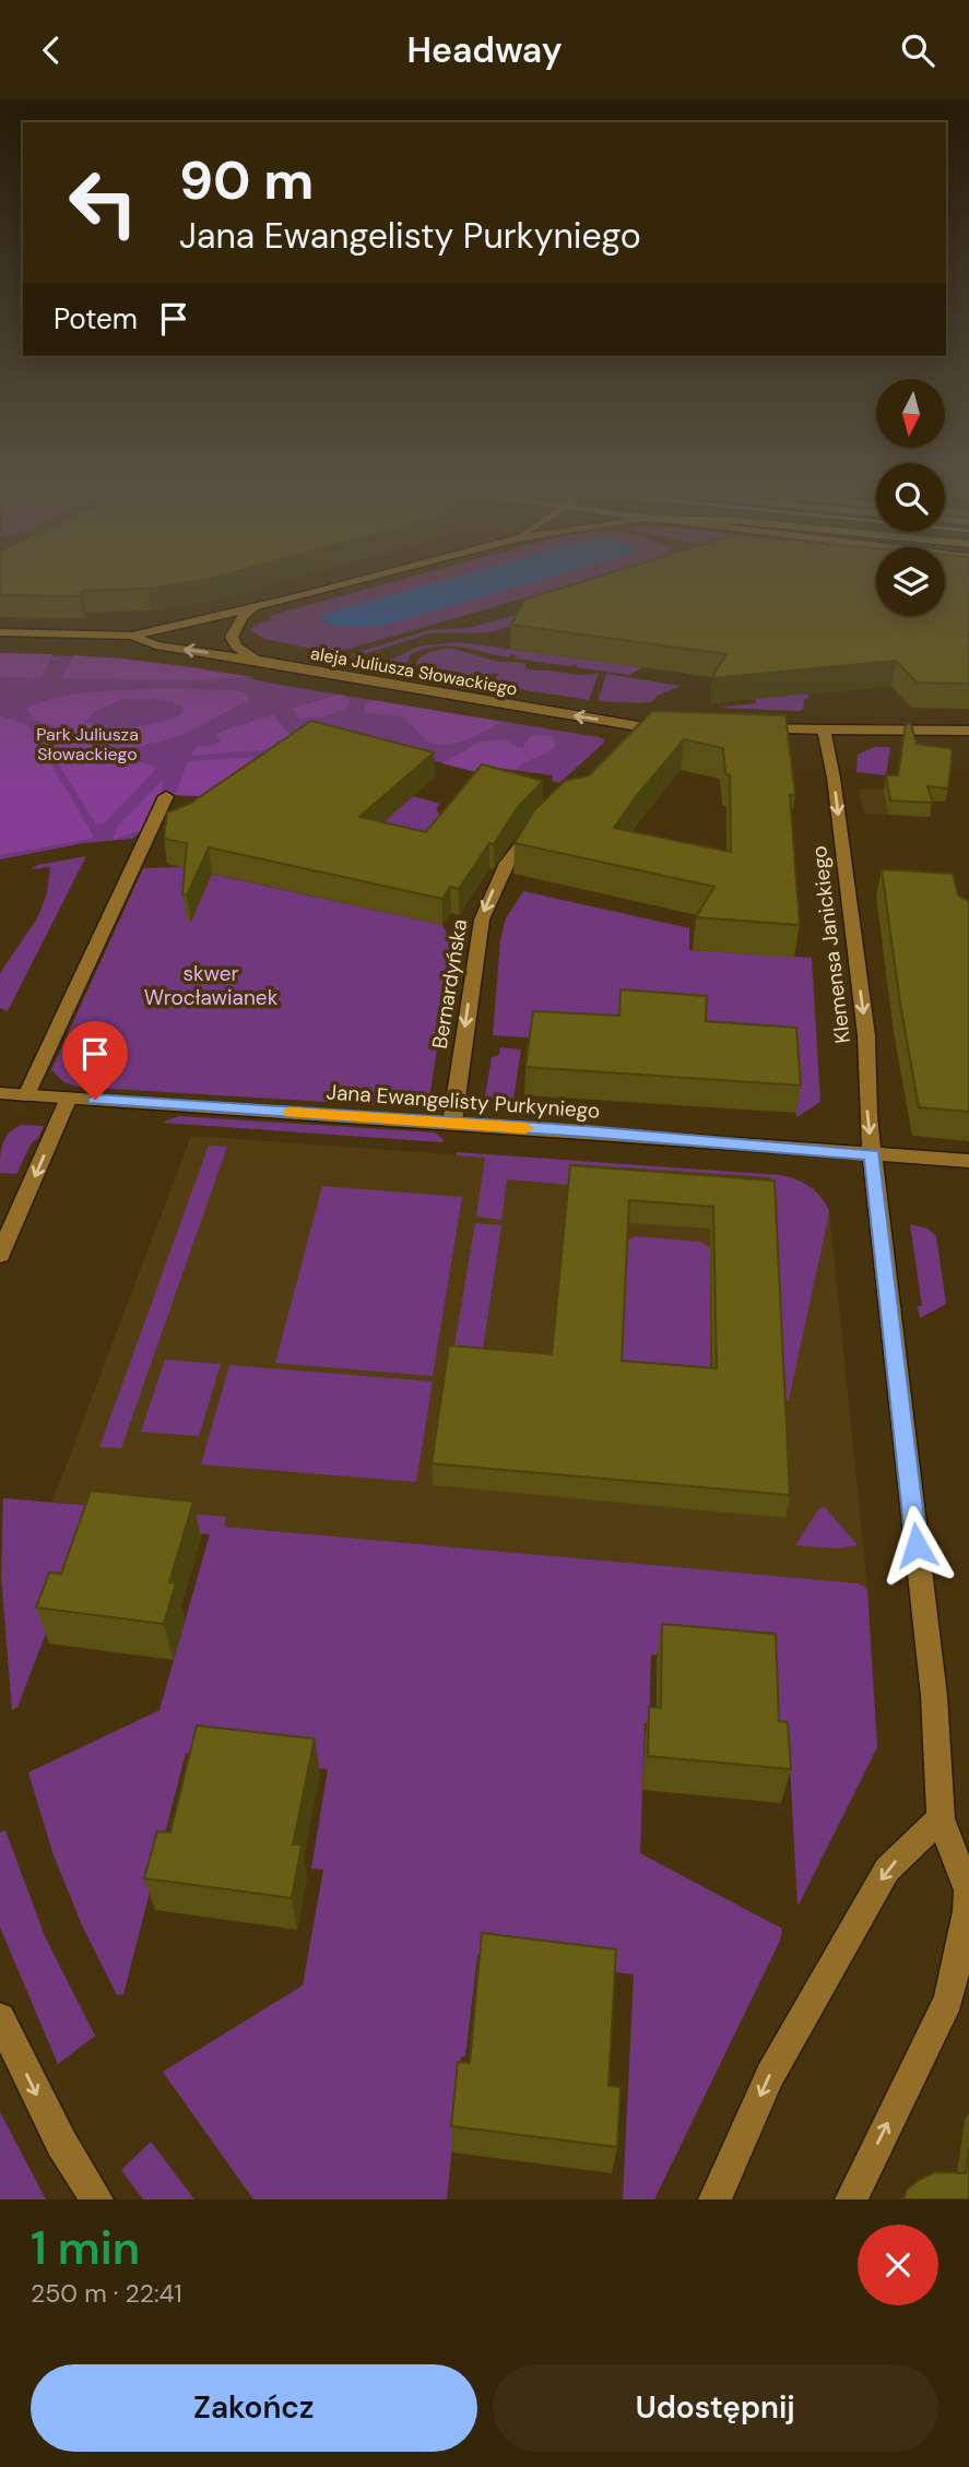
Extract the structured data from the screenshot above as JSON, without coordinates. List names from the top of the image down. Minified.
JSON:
{"streets":{"street":["aleja Juliusza Słowackiego","Klemensa Janickiego","Bernardyńska","Jana Ewangelisty Purkyniego"]},"crossings":[["Klemensa Janickiego","Jana Ewangelisty Purkyniego"],["Bernardyńska","Jana Ewangelisty Purkyniego"]],"one_way":["Bernardyńska"],"parks":["Park Juliusza Słowackiego","skwer Wrocławianek"],"north":"bottom","page":{"header":"Headway","turn":["90 m","Jana Ewangelisty Purkyniego"],"then":"Potem","heading":["1 min","250 m · 22:41"],"buttons":["Zakończ","Udostępnij"]}}
